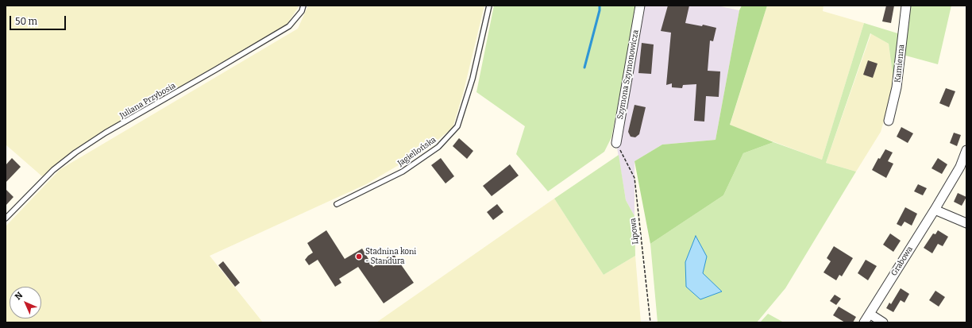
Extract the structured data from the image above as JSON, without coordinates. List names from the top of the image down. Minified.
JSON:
{"streets":{"street":["Kamienna","Szymona Szymonowicza","Grabowa"],"lane":["Juliana Przybosia","Jagiellońska"],"path":["Lipowa"]},"crossings":[["Szymona Szymonowicza","Lipowa"]],"places":["Stadnina koni - Standura"],"scale_bar":"50 m","north":"top left"}
